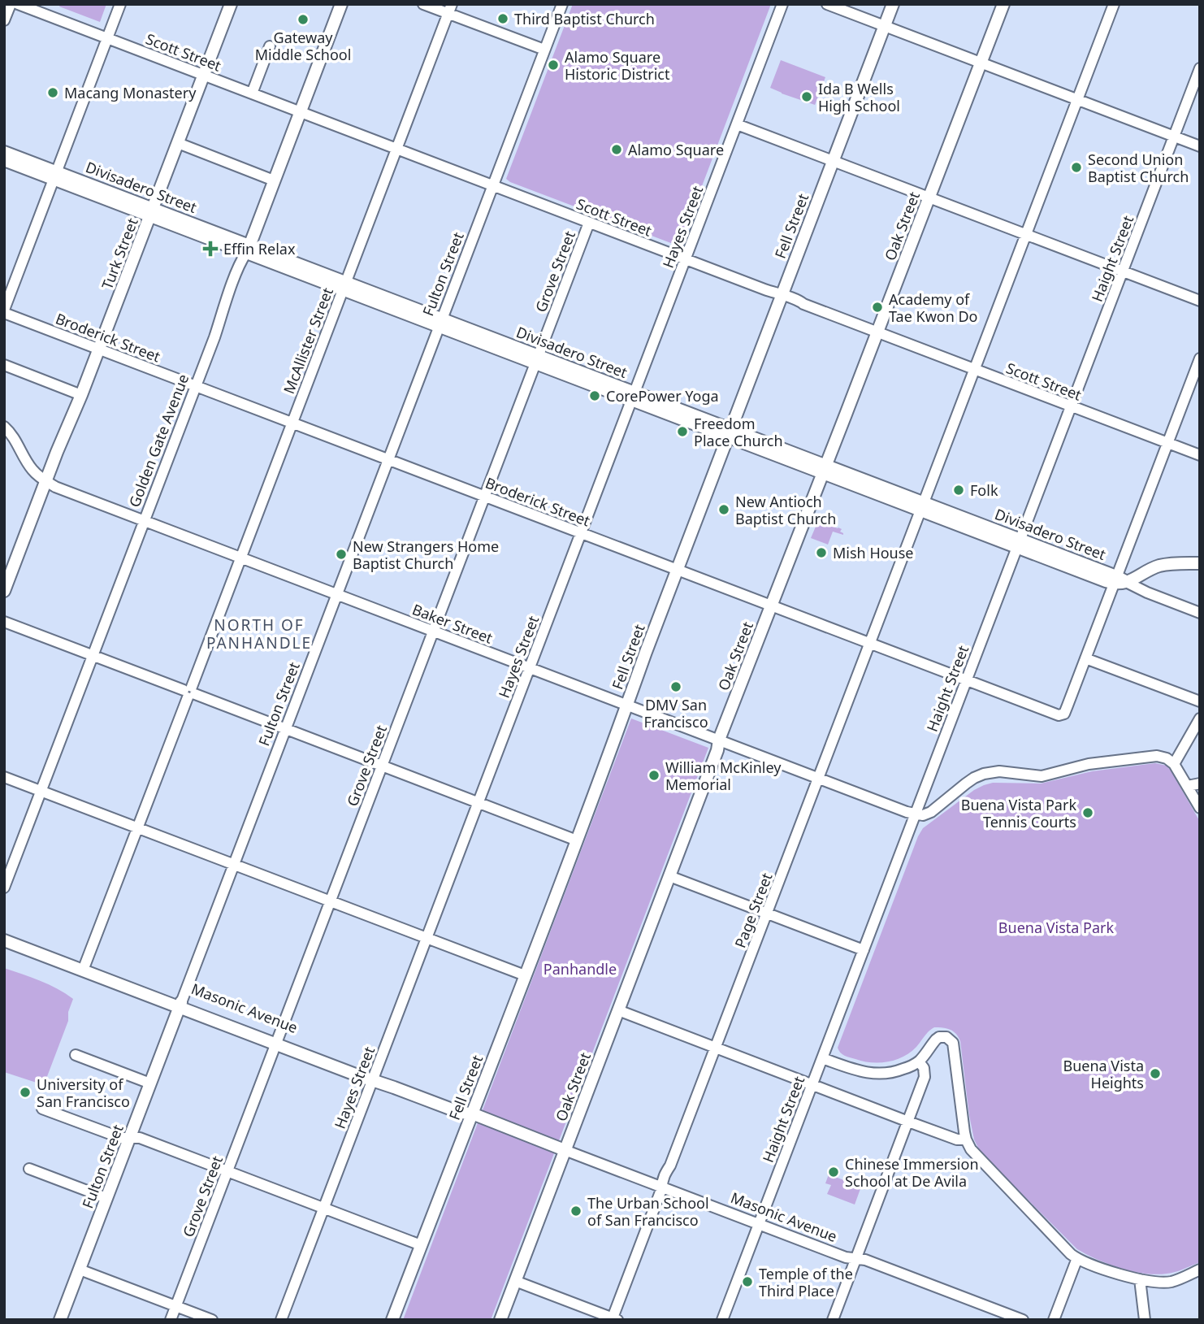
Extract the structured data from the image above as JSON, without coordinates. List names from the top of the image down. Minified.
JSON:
{"streets":{"main road":["Divisadero Street","Fell Street","Oak Street","Turk Street","Fulton Street","Golden Gate Avenue","Masonic Avenue"],"street":["Scott Street","Hayes Street","Haight Street","Grove Street","Broderick Street","McAllister Street","Baker Street","Page Street"]},"crossings":[["Scott Street","Fell Street"],["Scott Street","Oak Street"],["Scott Street","Hayes Street"],["Scott Street","Turk Street"],["Scott Street","Haight Street"],["Scott Street","Grove Street"],["Scott Street","Fulton Street"],["Scott Street","McAllister Street"],["Scott Street","Golden Gate Avenue"],["Scott Street","Page Street"],["Divisadero Street","Fell Street"],["Divisadero Street","Oak Street"],["Divisadero Street","Hayes Street"],["Divisadero Street","Turk Street"],["Divisadero Street","Haight Street"],["Divisadero Street","Grove Street"],["Divisadero Street","Fulton Street"],["Divisadero Street","McAllister Street"],["Divisadero Street","Golden Gate Avenue"],["Divisadero Street","Page Street"],["Fell Street","Broderick Street"],["Fell Street","Baker Street"],["Fell Street","Masonic Avenue"],["Oak Street","Broderick Street"],["Oak Street","Baker Street"],["Oak Street","Masonic Avenue"],["Hayes Street","Broderick Street"],["Hayes Street","Baker Street"],["Hayes Street","Masonic Avenue"],["Turk Street","Broderick Street"],["Turk Street","Baker Street"],["Haight Street","Broderick Street"],["Haight Street","Baker Street"],["Haight Street","Masonic Avenue"],["Grove Street","Broderick Street"],["Grove Street","Baker Street"],["Grove Street","Masonic Avenue"],["Fulton Street","Broderick Street"],["Fulton Street","Baker Street"],["Fulton Street","Masonic Avenue"],["Broderick Street","McAllister Street"],["Broderick Street","Golden Gate Avenue"],["Broderick Street","Page Street"],["McAllister Street","Baker Street"],["McAllister Street","Masonic Avenue"],["Golden Gate Avenue","Baker Street"],["Baker Street","Page Street"],["Page Street","Masonic Avenue"]],"districts":["NORTH OF PANHANDLE"],"parks":["Buena Vista Park","Panhandle"],"places":{"other":["Third Baptist Church","Gateway Middle School","Alamo Square Historic District","Macang Monastery","Ida B Wells High School","Alamo Square","Second Union Baptist Church","Academy of Tae Kwon Do","CorePower Yoga","Freedom Place Church","Folk","New Antioch Baptist Church","Mish House","New Strangers Home Baptist Church","DMV San Francisco","William McKinley Memorial","Buena Vista Park Tennis Courts","Buena Vista Heights","University of San Francisco","Chinese Immersion School at De Avila","The Urban School of San Francisco","Temple of the Third Place"],"health":["Effin Relax"]}}
